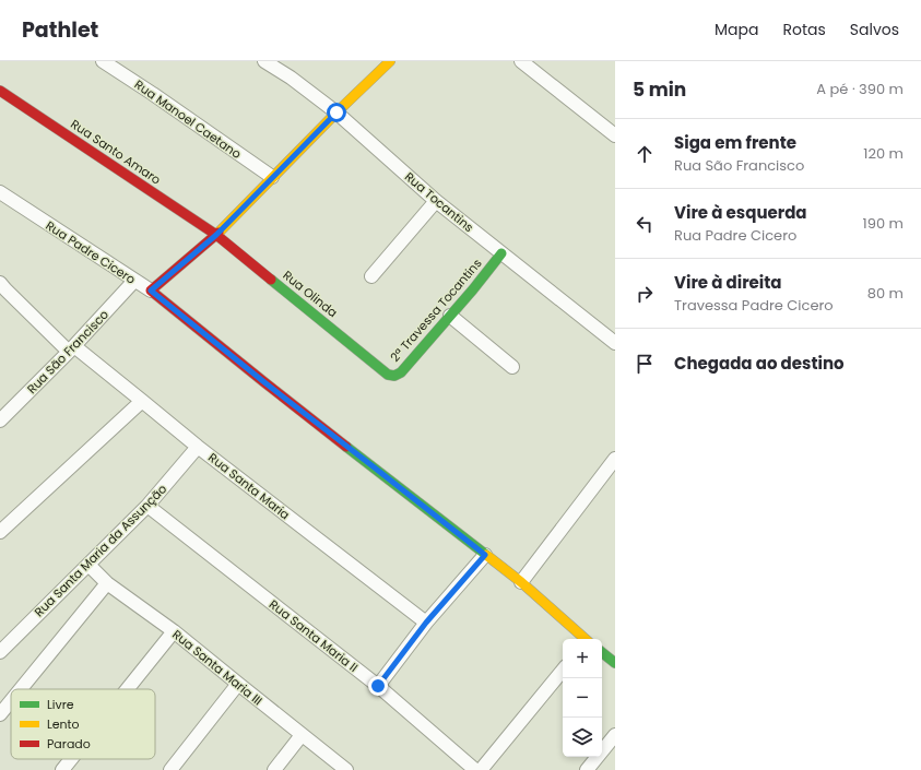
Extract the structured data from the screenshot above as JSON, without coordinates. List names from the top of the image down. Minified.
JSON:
{"streets":{"street":["Rua Manoel Caetano","Rua Santo Amaro","Rua Tocantins","Rua Padre Cicero","Rua Olinda","2ª Travessa Tocantins","Rua São Francisco","Rua Santa Maria","Rua Santa Maria da Assunção","Rua Santa Maria II","Rua Santa Maria III"]},"crossings":[["Rua Santo Amaro","Rua Olinda"],["Rua Tocantins","2ª Travessa Tocantins"],["Rua Padre Cicero","Rua São Francisco"],["Rua Olinda","2ª Travessa Tocantins"],["Rua São Francisco","Rua Santa Maria"],["Rua Santa Maria","Rua Santa Maria da Assunção"],["Rua Santa Maria da Assunção","Rua Santa Maria II"],["Rua Santa Maria da Assunção","Rua Santa Maria III"]],"legend":["Livre","Lento","Parado"],"page":{"header":"Pathlet","nav":["Mapa","Rotas","Salvos"],"heading":["5 min","A pé · 390 m"],"list":[["Siga em frente","Rua São Francisco","120 m"],["Vire à esquerda","Rua Padre Cicero","190 m"],["Vire à direita","Travessa Padre Cicero","80 m"],"Chegada ao destino"],"map_buttons":["+","−"]}}
